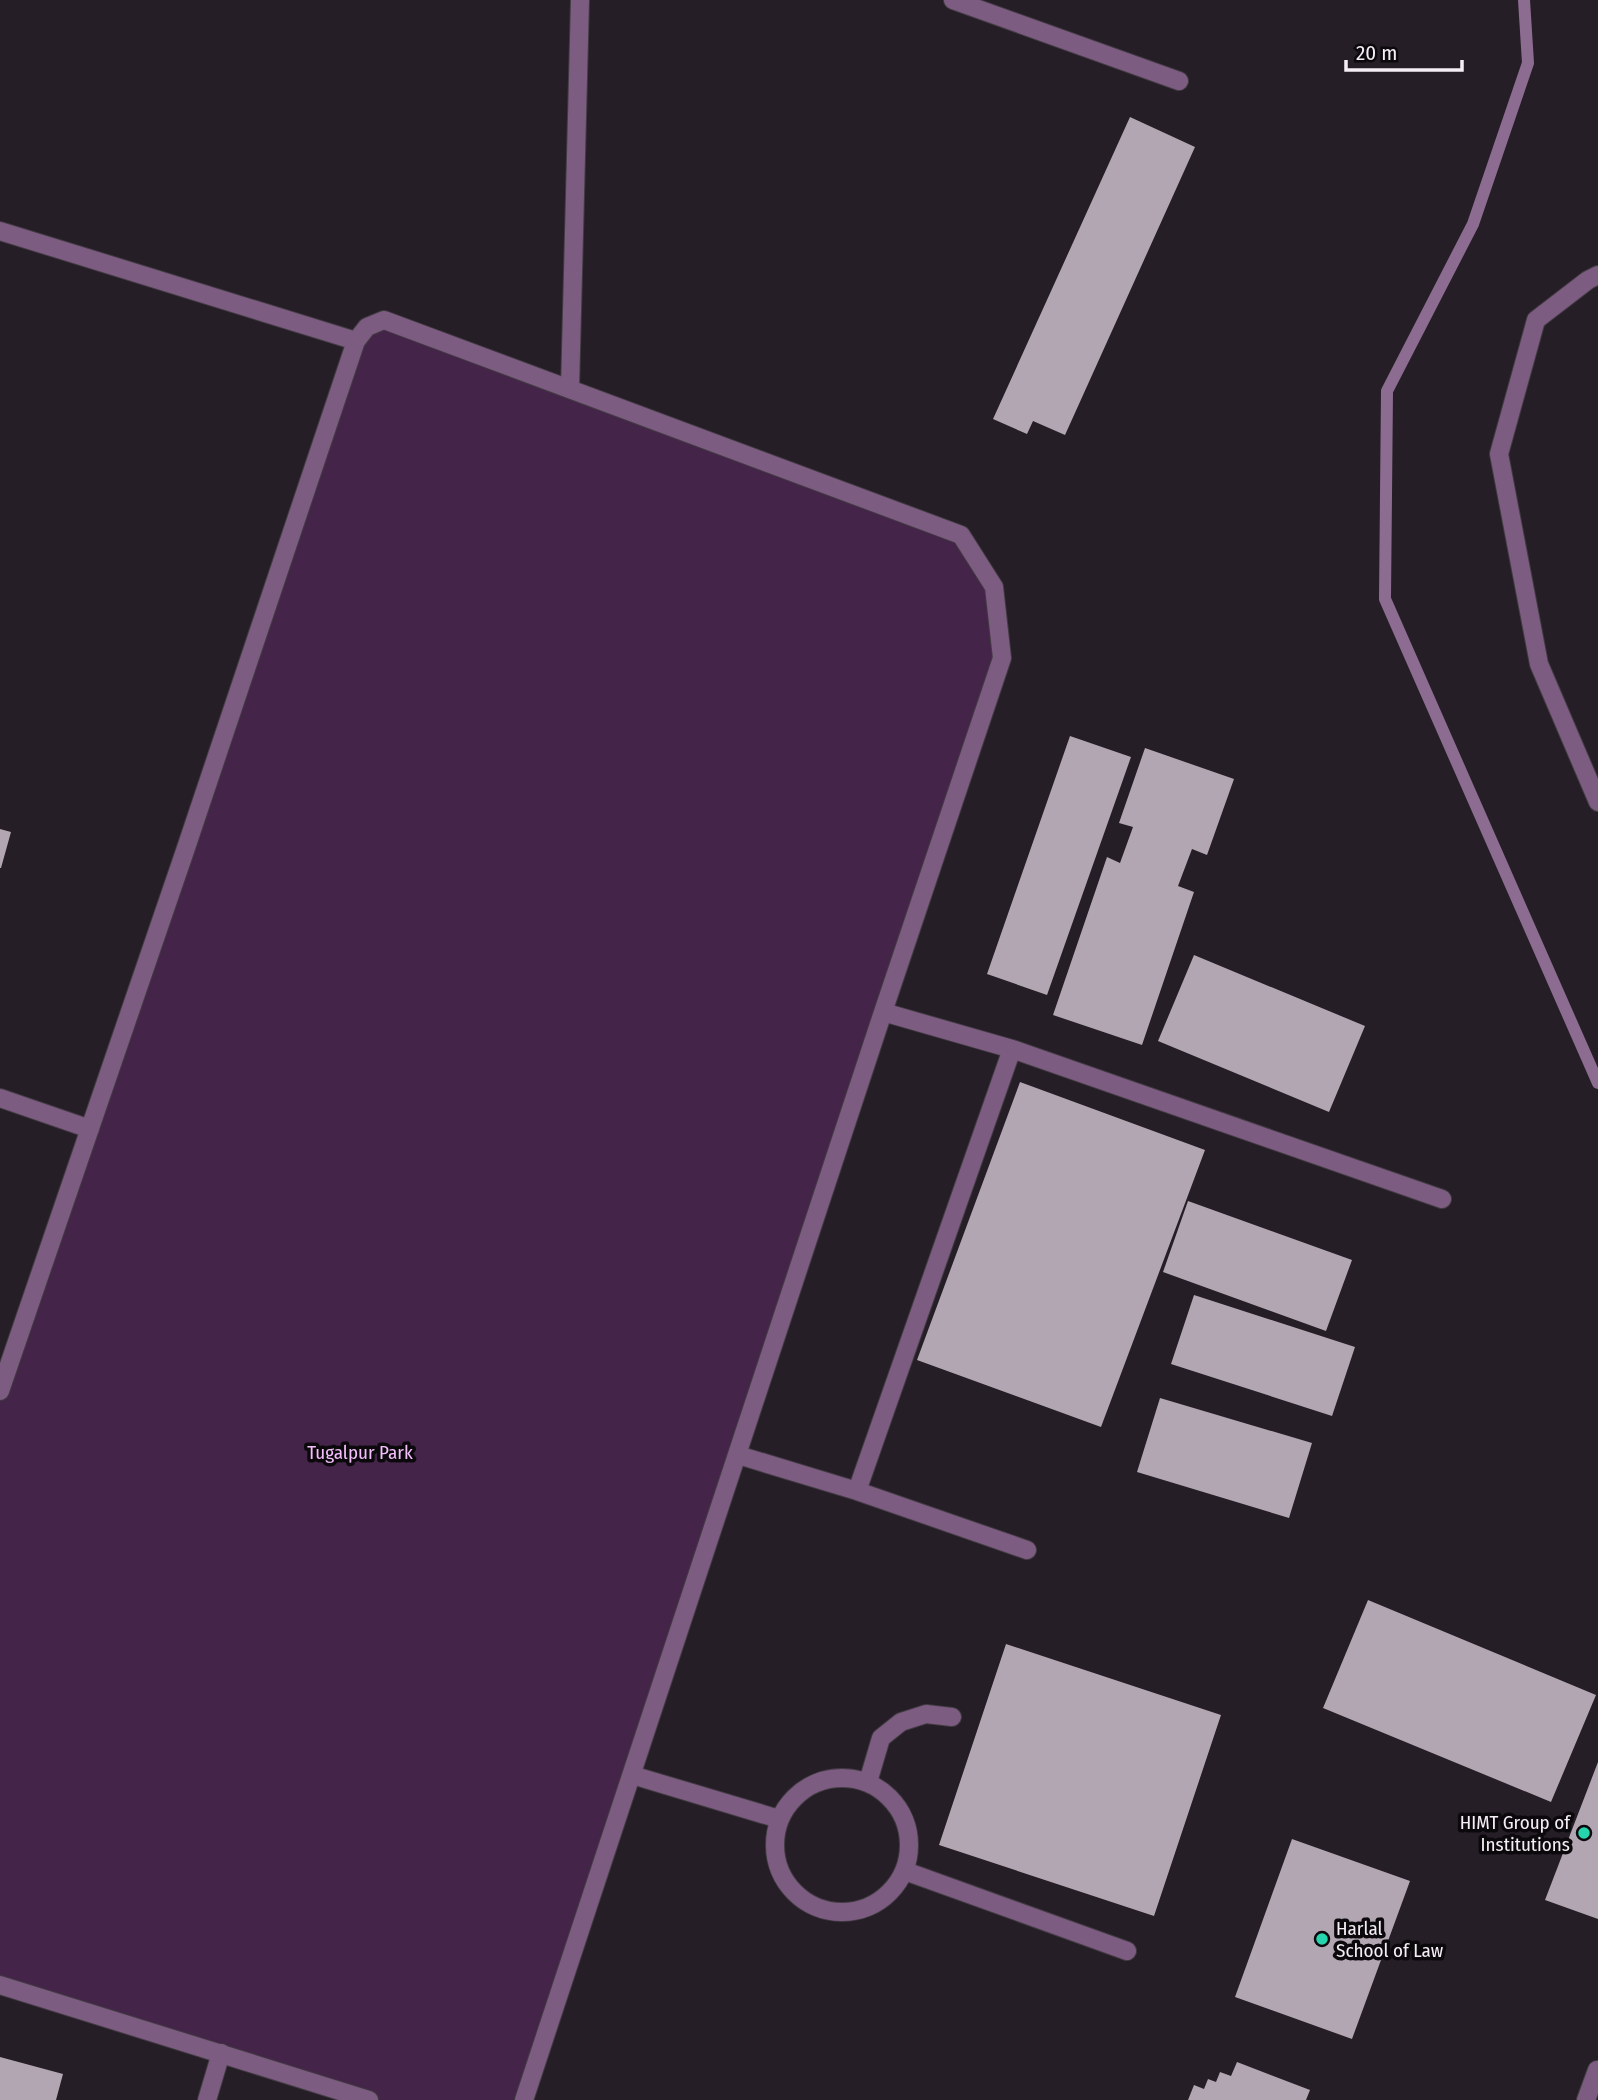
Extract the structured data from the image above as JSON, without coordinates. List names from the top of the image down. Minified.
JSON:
{"parks":["Tugalpur Park"],"places":["HIMT Group of Institutions","Harlal School of Law"],"scale_bar":"20 m"}
